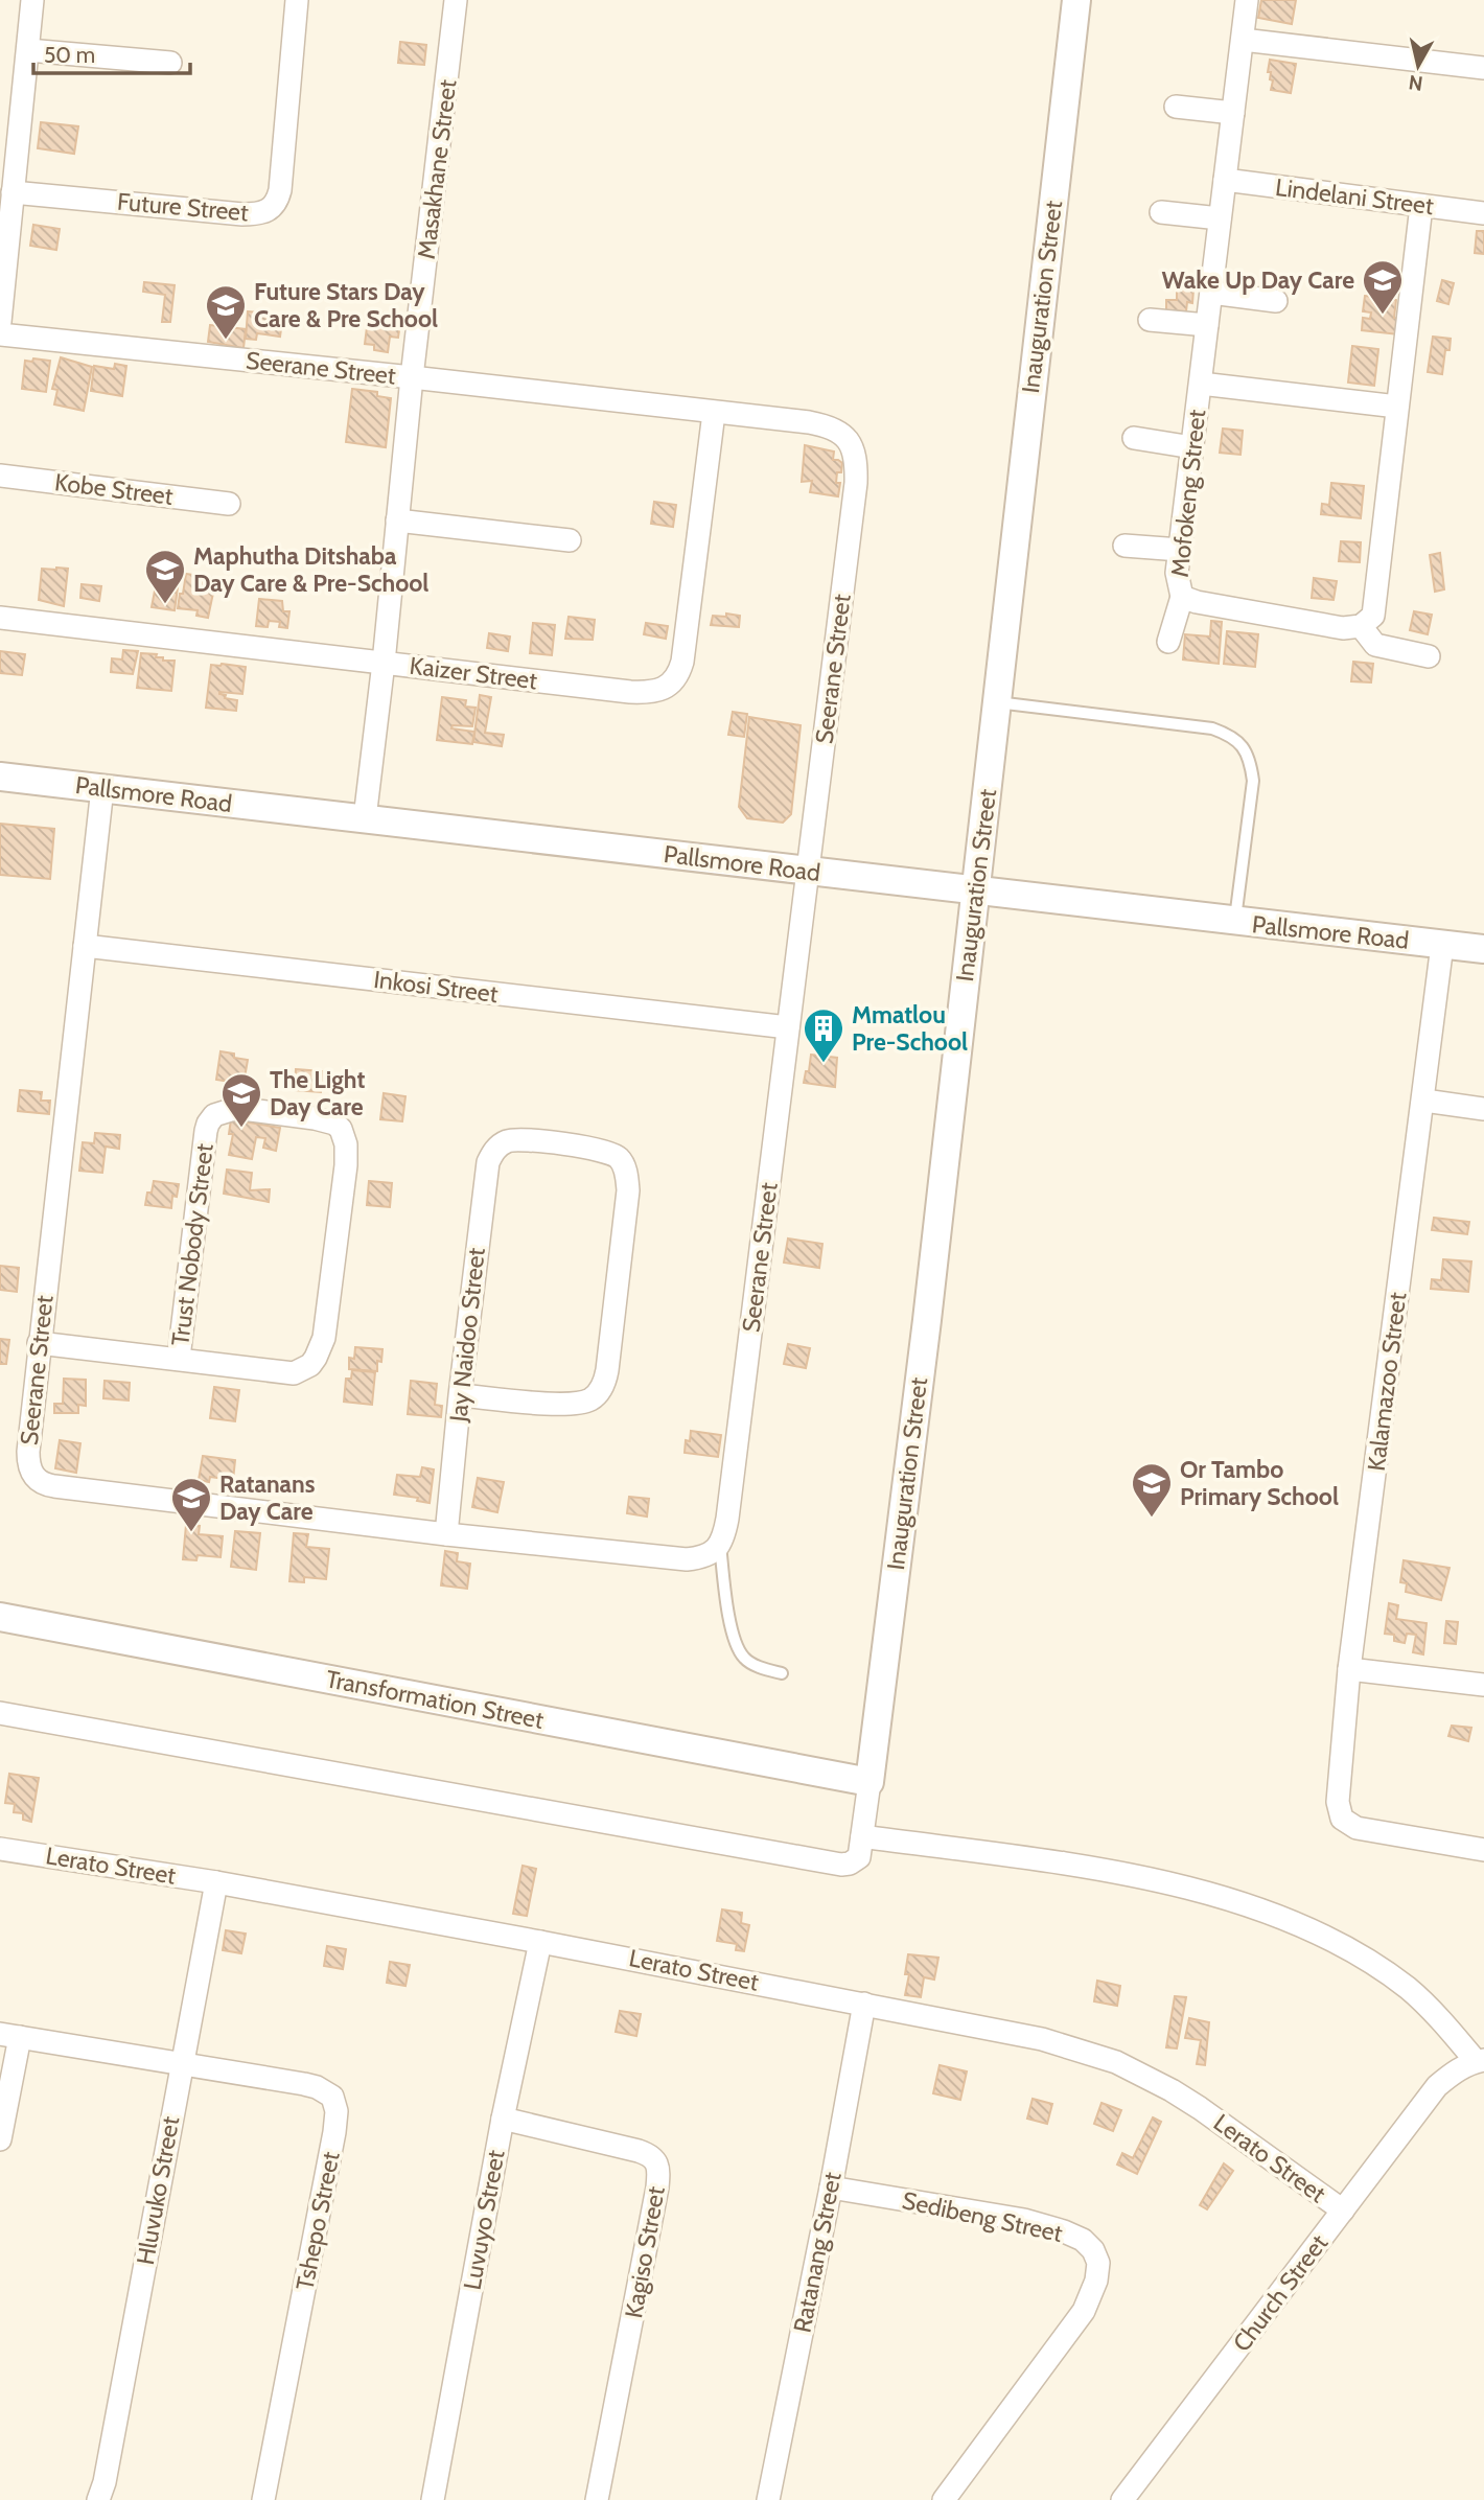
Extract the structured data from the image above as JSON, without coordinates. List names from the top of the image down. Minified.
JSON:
{"streets":{"street":["Masakhane Street","Lindelani Street","Future Street","Inauguration Street","Seerane Street","Kobe Street","Mofokeng Street","Kaizer Street","Pallsmore Road","Inkosi Street","Trust Nobody Street","Jay Naidoo Street","Kalamazoo Street","Transformation Street","Lerato Street","Hluvuko Street","Sedibeng Street","Luvuyo Street","Tshepo Street","Kagiso Street","Ratanang Street","Church Street"]},"crossings":[["Masakhane Street","Seerane Street"],["Masakhane Street","Kaizer Street"],["Masakhane Street","Pallsmore Road"],["Lindelani Street","Mofokeng Street"],["Inauguration Street","Pallsmore Road"],["Inauguration Street","Transformation Street"],["Seerane Street","Kaizer Street"],["Seerane Street","Pallsmore Road"],["Seerane Street","Inkosi Street"],["Seerane Street","Trust Nobody Street"],["Seerane Street","Jay Naidoo Street"],["Pallsmore Road","Kalamazoo Street"],["Lerato Street","Hluvuko Street"],["Lerato Street","Luvuyo Street"],["Lerato Street","Ratanang Street"],["Lerato Street","Church Street"],["Hluvuko Street","Tshepo Street"],["Sedibeng Street","Ratanang Street"],["Luvuyo Street","Kagiso Street"]],"places":{"school or university":["Wake Up Day Care","Future Stars Day Care & Pre School","Maphutha Ditshaba Day Care & Pre-School","The Light Day Care","Or Tambo Primary School","Ratanans Day Care"],"building":["Mmatlou Pre-School"]},"scale_bar":"50 m","north":"bottom"}
